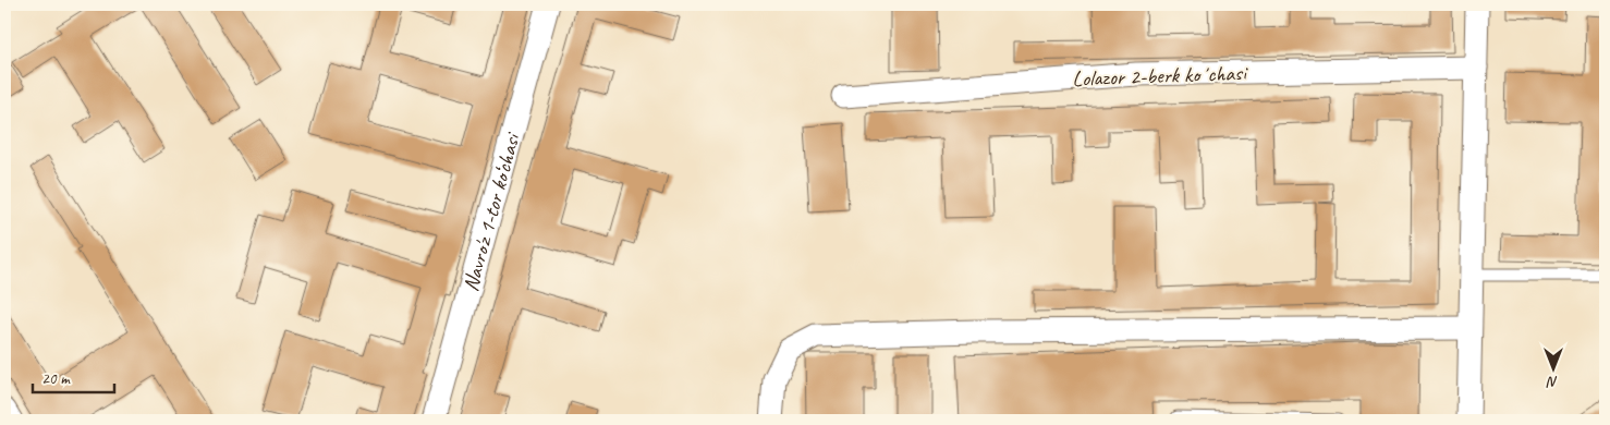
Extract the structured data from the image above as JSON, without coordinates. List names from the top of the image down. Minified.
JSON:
{"streets":{"street":["Lolazor 2-berk koʼchasi"]},"scale_bar":"20 m","north":"bottom"}
